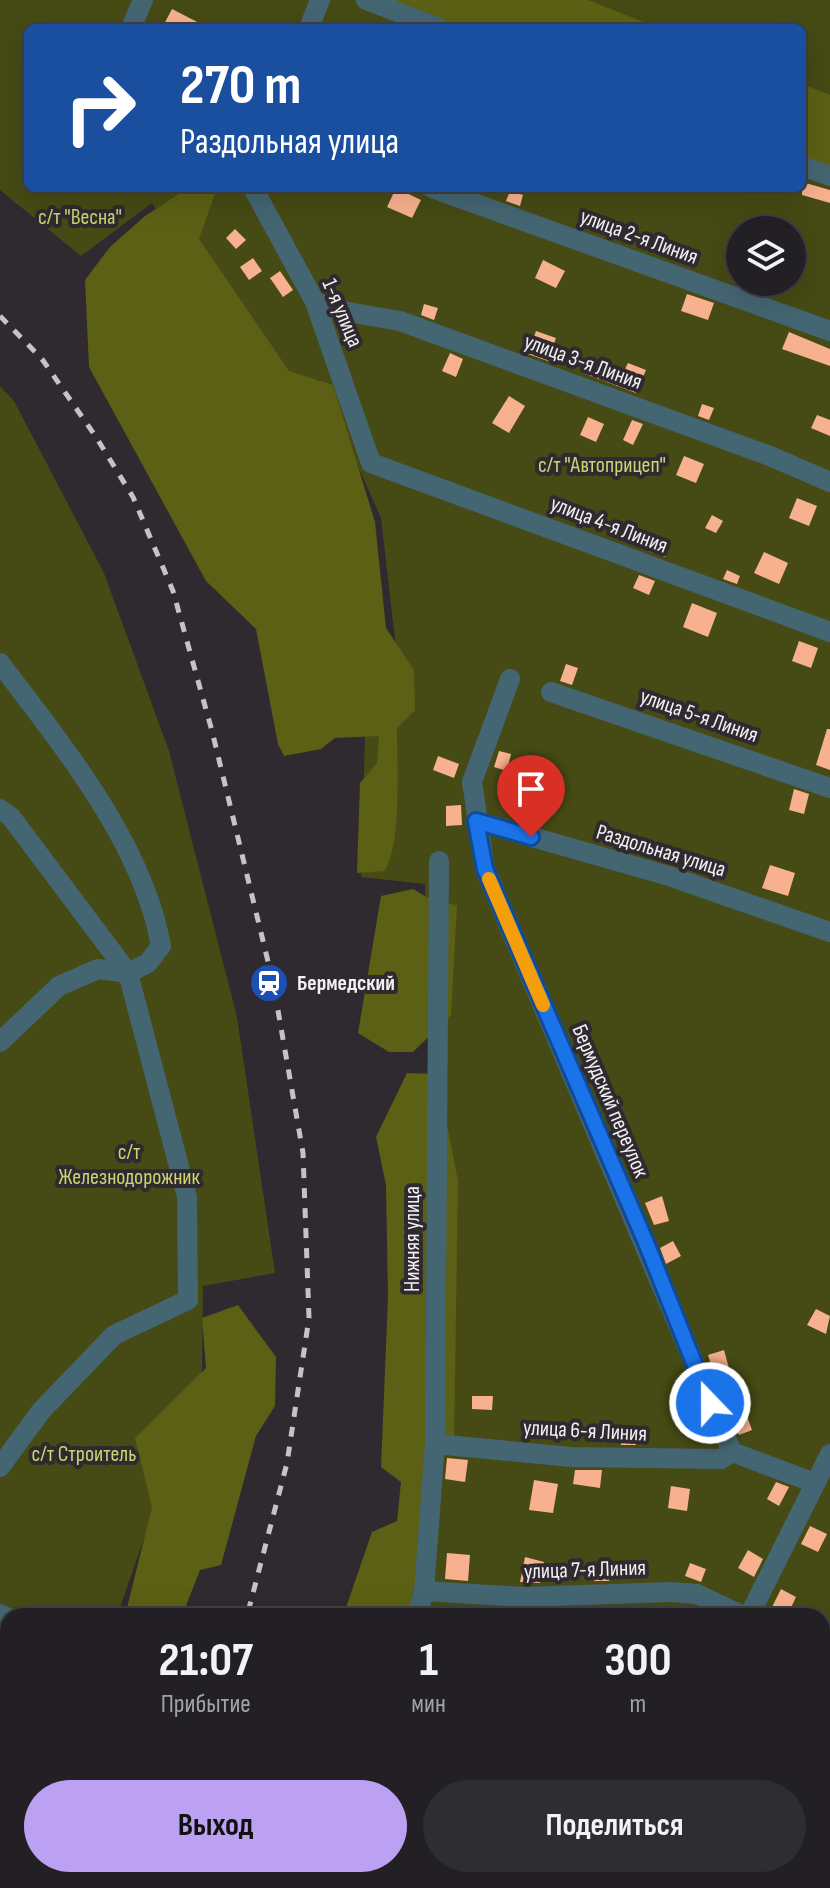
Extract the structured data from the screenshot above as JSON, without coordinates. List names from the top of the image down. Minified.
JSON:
{"streets":{"street":["улица 2-я Линия","1-я улица","улица 3-я Линия","улица 4-я Линия","улица 5-я Линия","Раздольная улица","Бермудский переулок","Нижняя улица","улица 6-я Линия","улица 7-я Линия"]},"crossings":[["1-я улица","улица 3-я Линия"],["1-я улица","улица 4-я Линия"],["Раздольная улица","Бермудский переулок"],["Бермудский переулок","улица 6-я Линия"],["Нижняя улица","улица 6-я Линия"],["Нижняя улица","улица 7-я Линия"]],"parks":["с/т \"Весна\"","с/т \"Автоприцеп\"","с/т Железнодорожник","с/т Строитель"],"places":{"station":["Бермедский"]},"page":{"turn":["270 m","Раздольная улица"],"eta":["21:07","Прибытие","1","мин","300","m"],"buttons":["Выход","Поделиться"]}}
